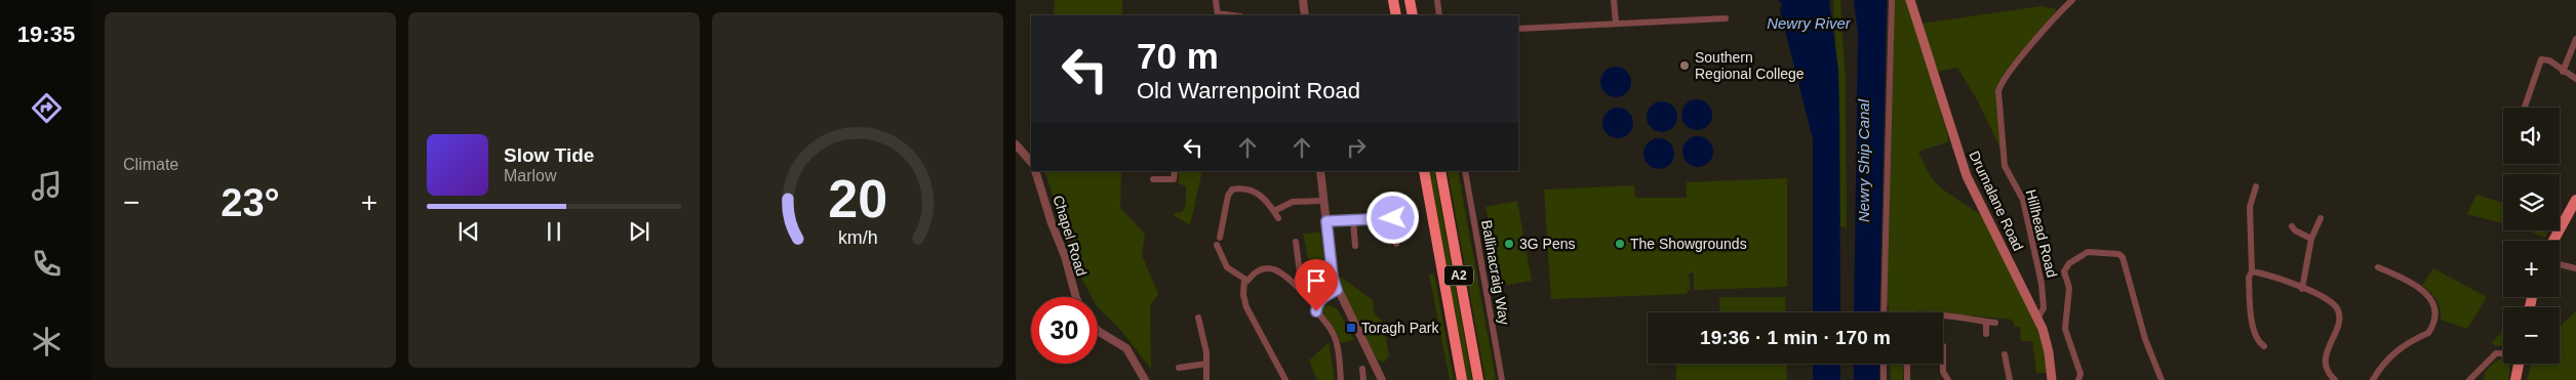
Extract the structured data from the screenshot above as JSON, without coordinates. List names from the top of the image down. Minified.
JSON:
{"streets":{"highway":["A2"],"main road":["Drumalane Road"],"street":["Hillhead Road","Chapel Road","Ballinacraig Way"]},"crossings":[["Drumalane Road","Hillhead Road"]],"water":["Newry River","Newry Ship Canal"],"places":{"other":["Southern Regional College","3G Pens","The Showgrounds"],"transit":["Toragh Park"]},"page":{"tabs":"19:35","tile":"Climate","turn":["70 m","Old Warrenpoint Road"],"map_buttons":["+","−"],"song":["Slow Tide","Marlow"],"heat":["−","23°","+"],"limit":"30","trip":"19:36 · 1 min · 170 m","gauge":["20","km/h"]}}
